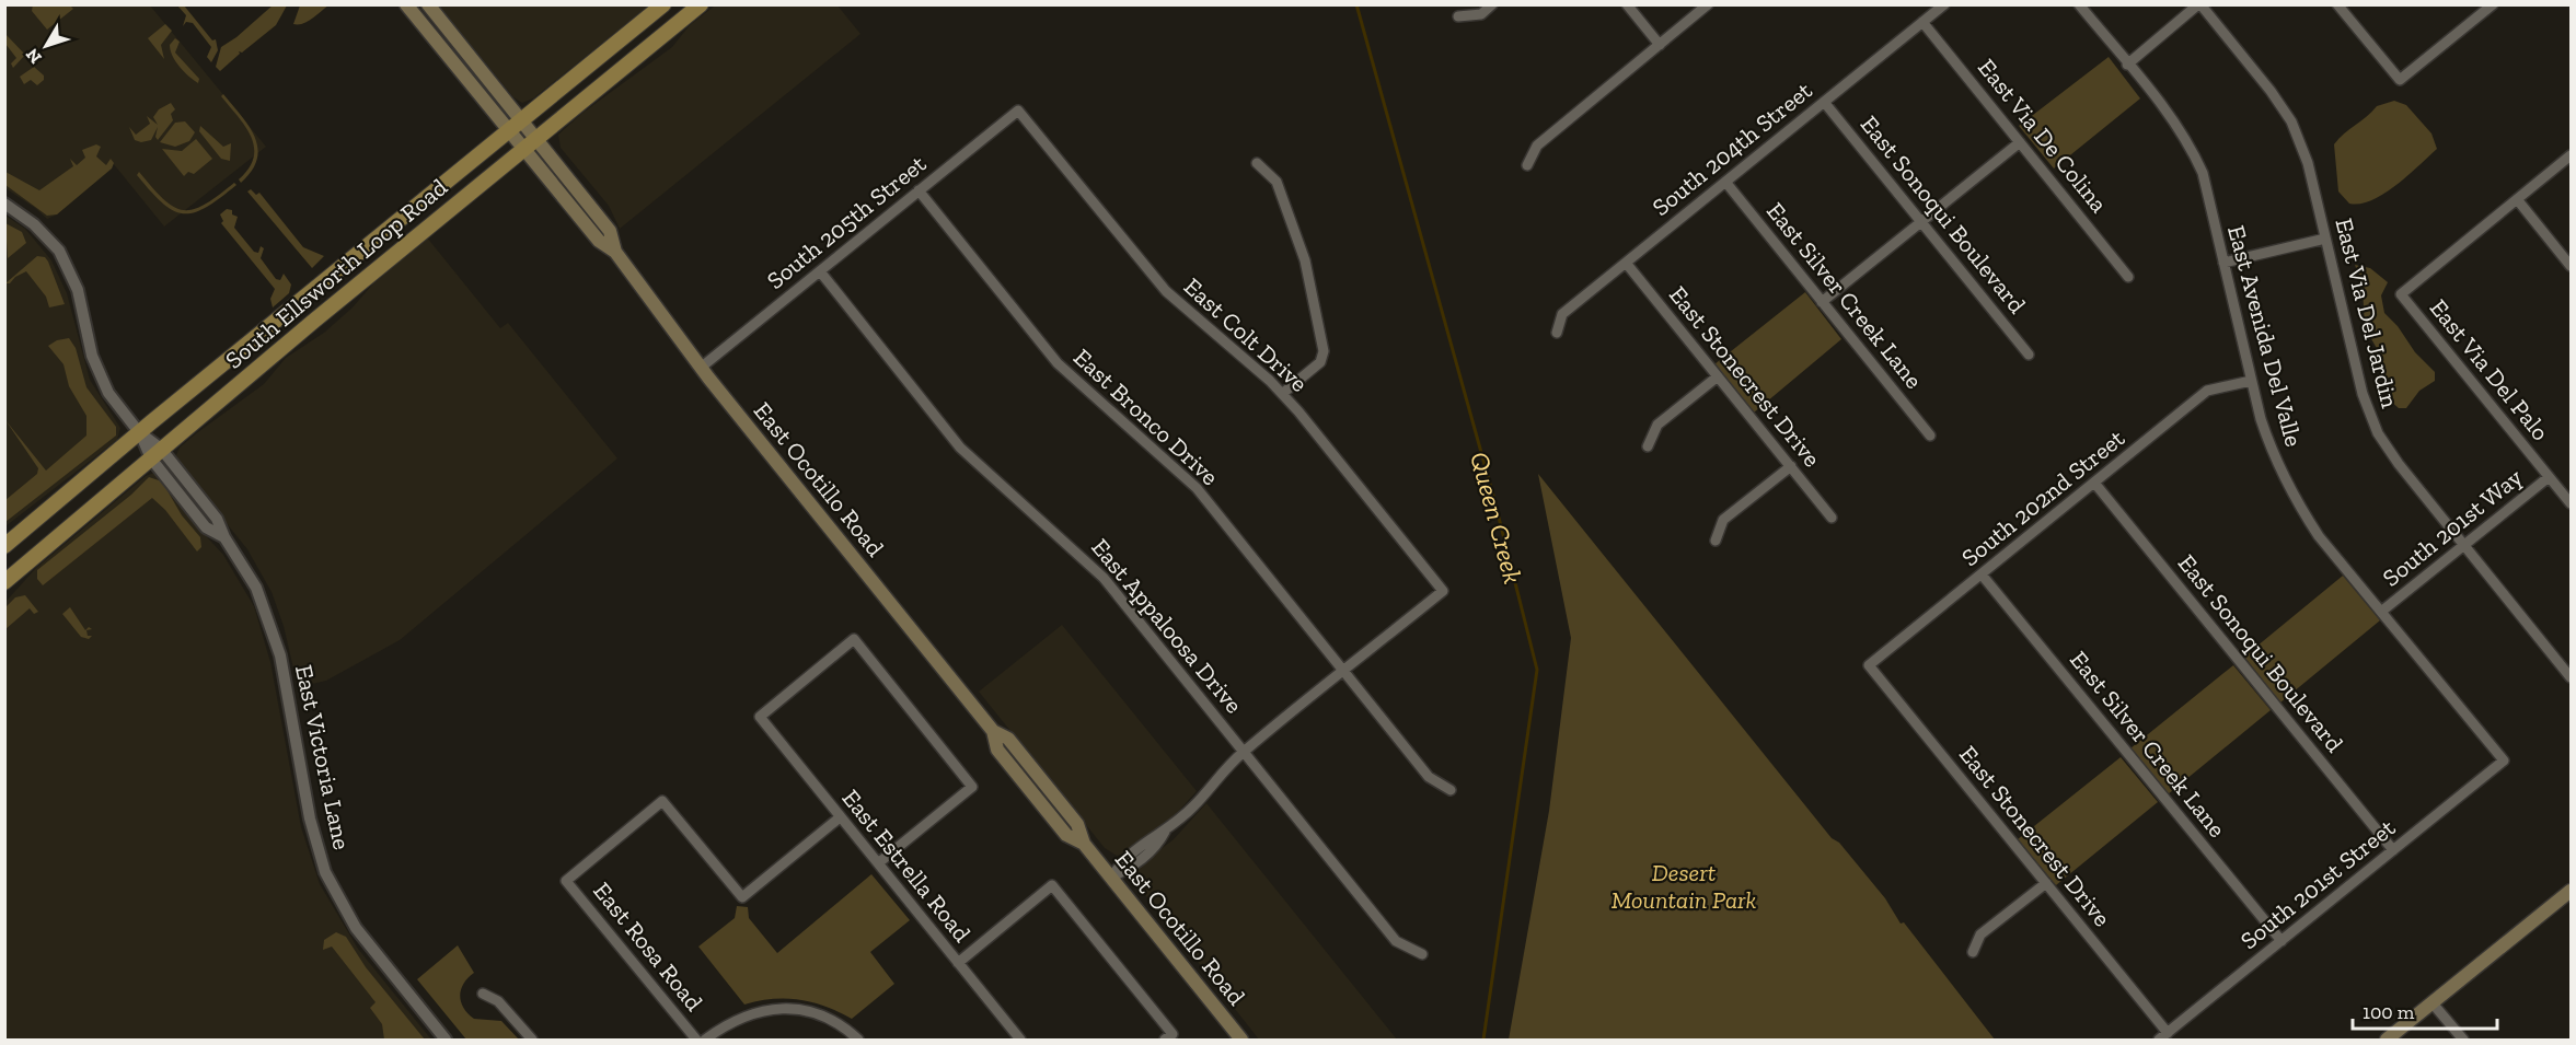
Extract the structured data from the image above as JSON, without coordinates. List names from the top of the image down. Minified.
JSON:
{"streets":{"main road":["South Ellsworth Loop Road","East Ocotillo Road"],"street":["East Via De Colina","South 204th Street","East Sonoqui Boulevard","South 205th Street","East Silver Creek Lane","East Via Del Jardin","East Colt Drive","East Avenida Del Valle","East Via Del Palo","East Stonecrest Drive","East Bronco Drive","South 202nd Street","South 201st Way","East Appaloosa Drive","East Victoria Lane","East Estrella Road","South 201st Street","East Rosa Road"]},"crossings":[["East Via De Colina","South 204th Street"],["South 204th Street","East Sonoqui Boulevard"],["South 204th Street","East Silver Creek Lane"],["South 204th Street","East Stonecrest Drive"],["East Sonoqui Boulevard","South 202nd Street"],["East Sonoqui Boulevard","South 201st Street"],["South 205th Street","East Colt Drive"],["South 205th Street","East Bronco Drive"],["South 205th Street","East Ocotillo Road"],["South 205th Street","East Appaloosa Drive"],["South Ellsworth Loop Road","East Ocotillo Road"],["South Ellsworth Loop Road","East Victoria Lane"],["East Silver Creek Lane","South 202nd Street"],["East Silver Creek Lane","South 201st Street"],["East Via Del Jardin","South 201st Way"],["East Colt Drive","East Bronco Drive"],["East Avenida Del Valle","South 202nd Street"],["East Avenida Del Valle","South 201st Way"],["East Avenida Del Valle","South 201st Street"],["East Via Del Palo","South 201st Way"],["East Stonecrest Drive","South 202nd Street"],["East Stonecrest Drive","South 201st Street"],["East Estrella Road","East Rosa Road"]],"water":["Queen Creek"],"parks":["Desert Mountain Park"],"scale_bar":"100 m","north":"bottom left"}
